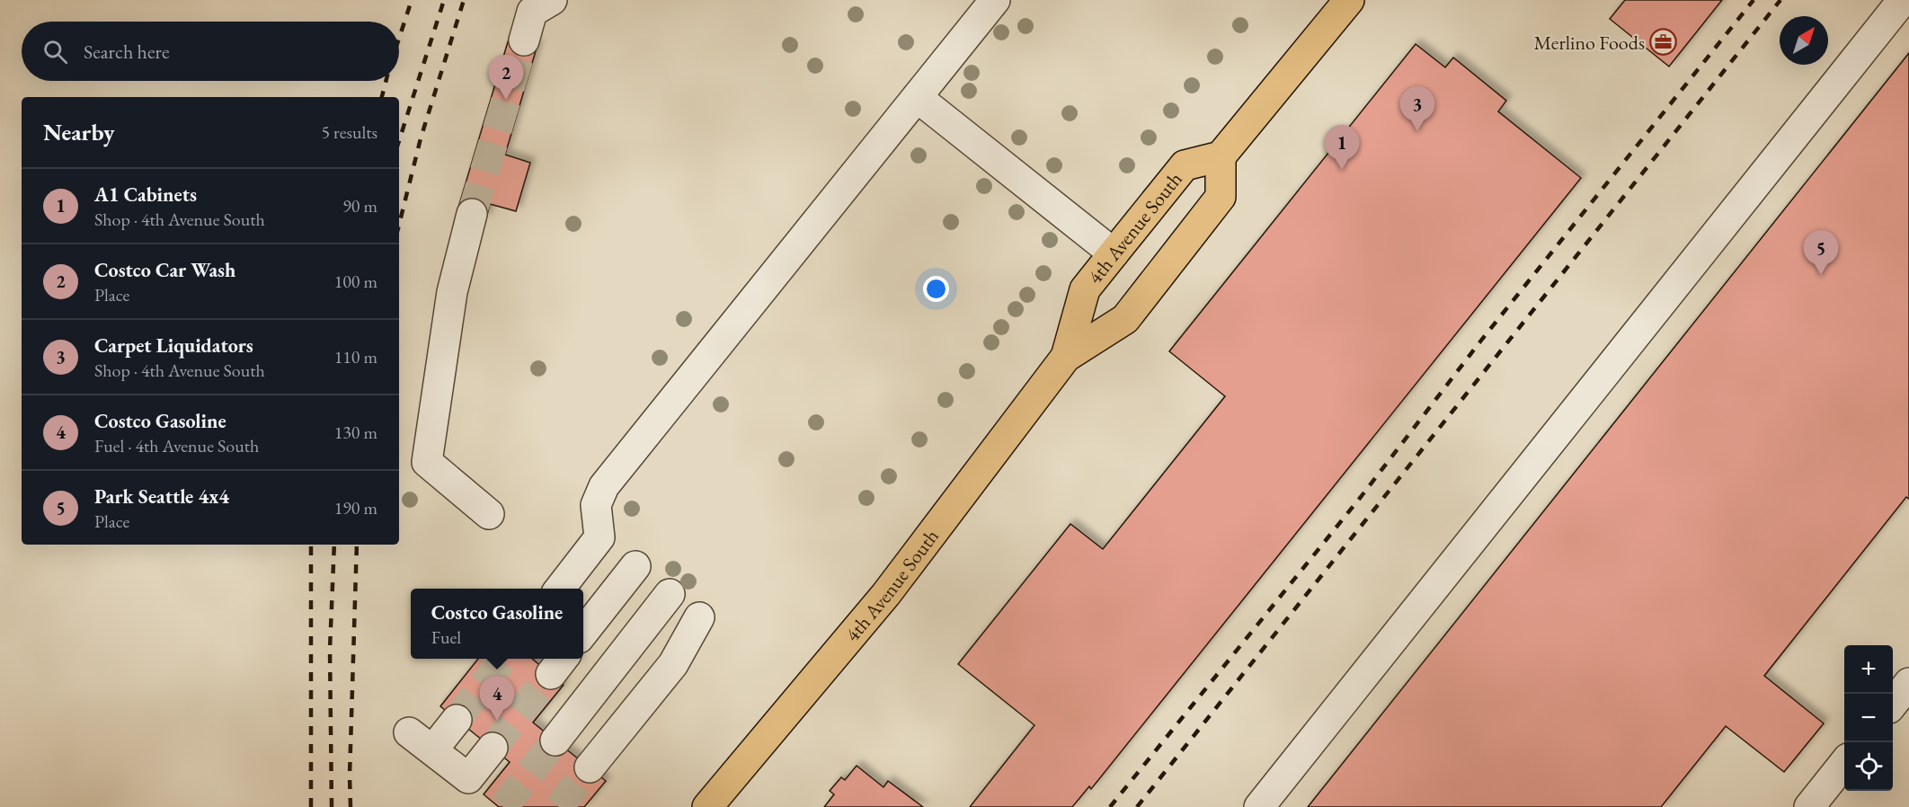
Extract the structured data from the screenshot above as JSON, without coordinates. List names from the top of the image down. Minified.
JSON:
{"streets":{"main road":["4th Avenue South"]},"places":{"office":["Merlino Foods"]},"north":"top right","page":{"search":"Search here","pins":["2","3","1","5","4"],"heading":["Nearby","5 results"],"list":[{"mark":"1","name":"A1 Cabinets","note":"Shop · 4th Avenue South","value":"90 m"},{"mark":"2","name":"Costco Car Wash","note":"Place","value":"100 m"},{"mark":"3","name":"Carpet Liquidators","note":"Shop · 4th Avenue South","value":"110 m"},{"mark":"4","name":"Costco Gasoline","note":"Fuel · 4th Avenue South","value":"130 m"},{"mark":"5","name":"Park Seattle 4x4","note":"Place","value":"190 m"}],"popup":["Costco Gasoline","Fuel"],"map_buttons":["+","−"]}}
